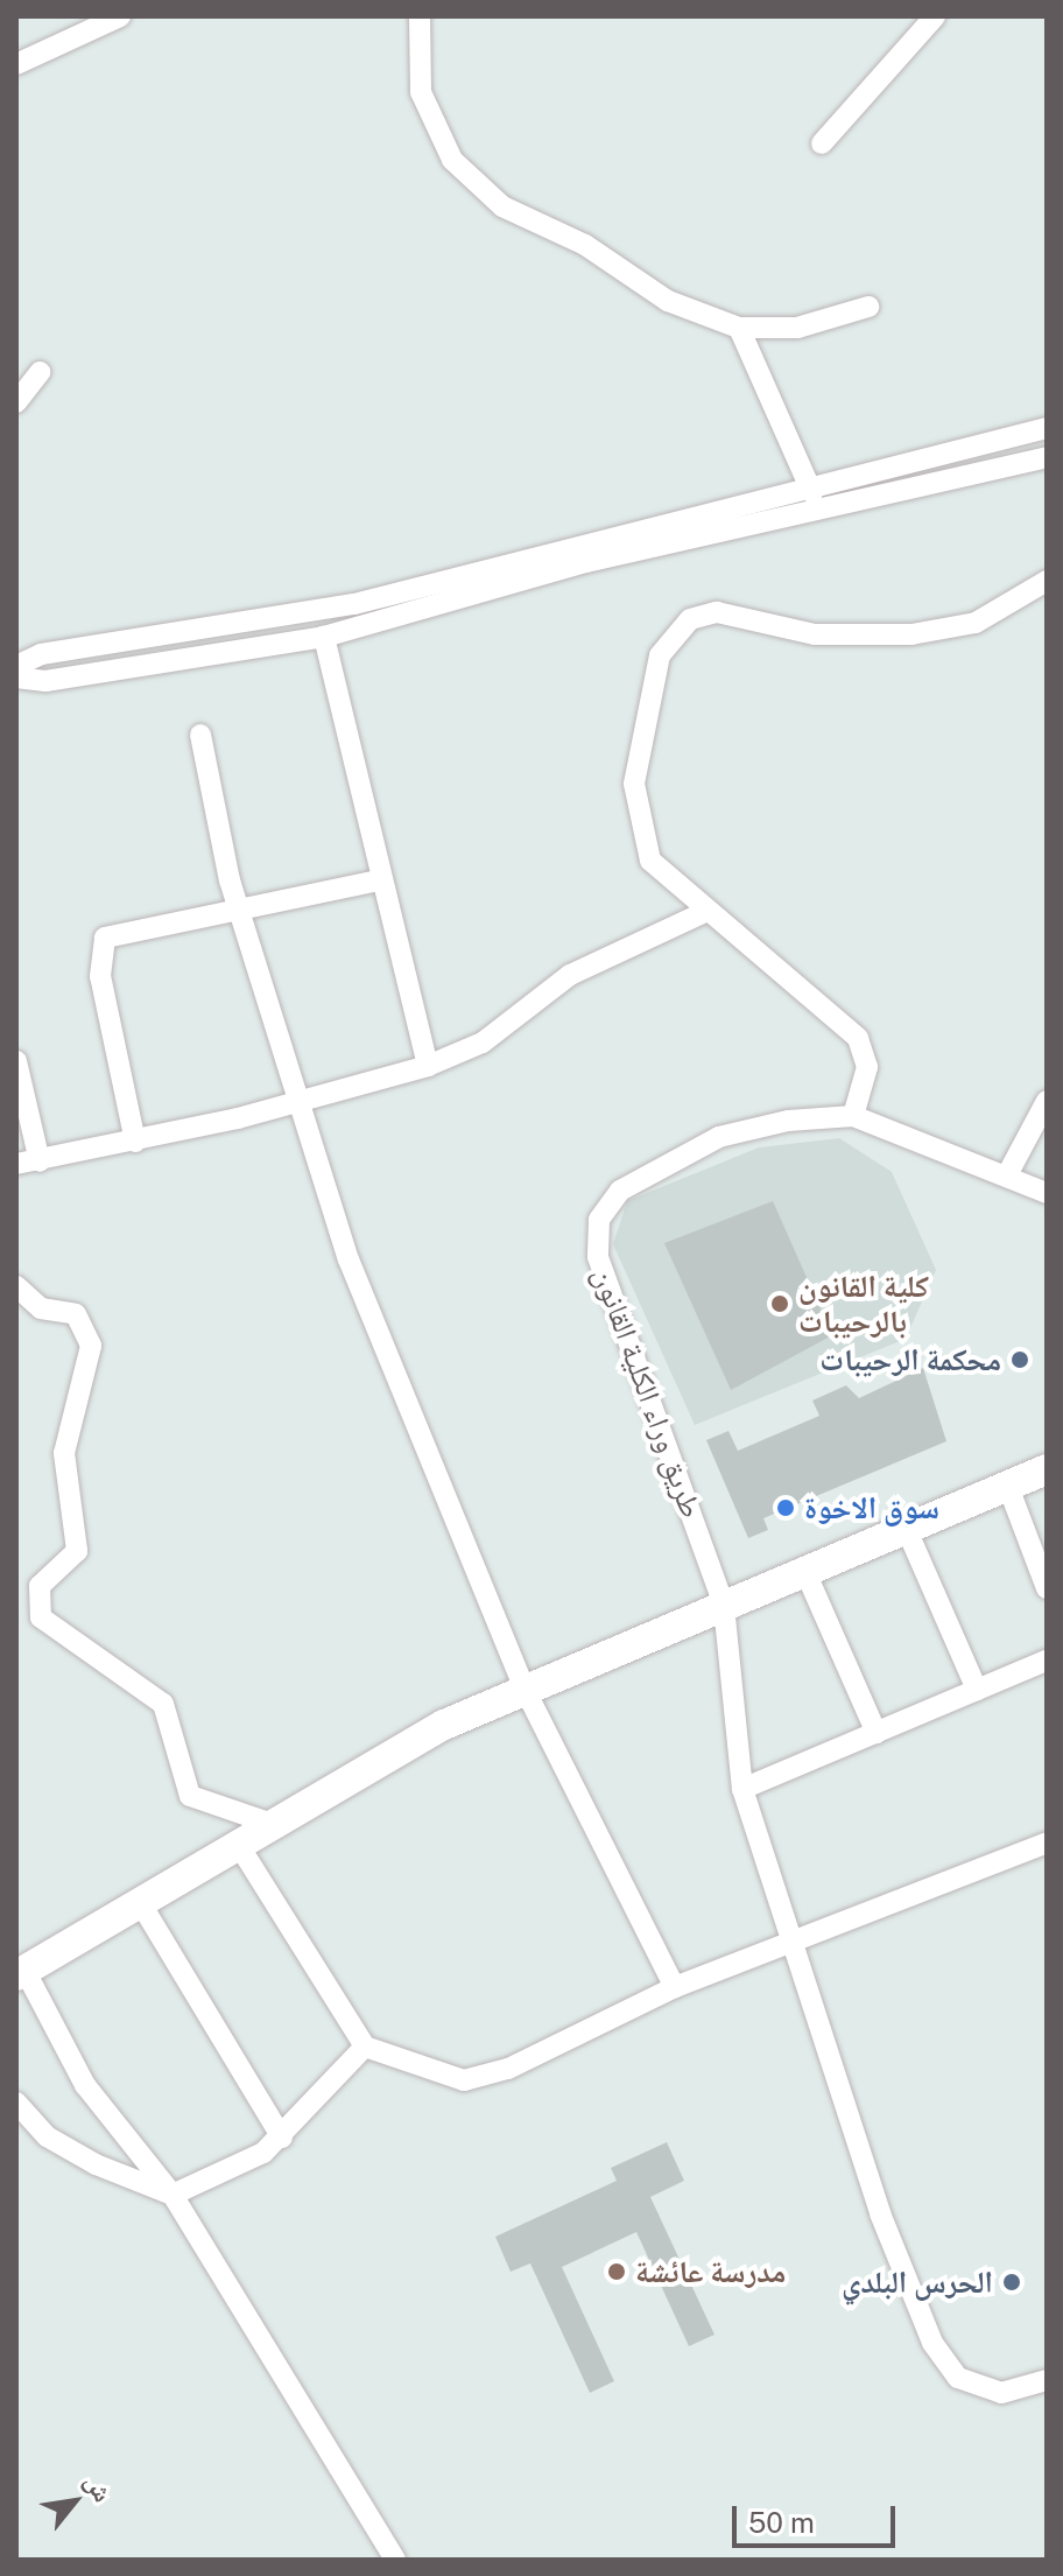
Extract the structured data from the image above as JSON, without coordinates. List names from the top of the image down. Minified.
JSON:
{"streets":{"street":["طريق وراء الكلية القانون"]},"places":["كلية القانون بالرحيبات","محكمة الرحيبات","سوق الاخوة","مدرسة عائشة","الحرس البلدي"],"scale_bar":"50 m","north":"top right"}
